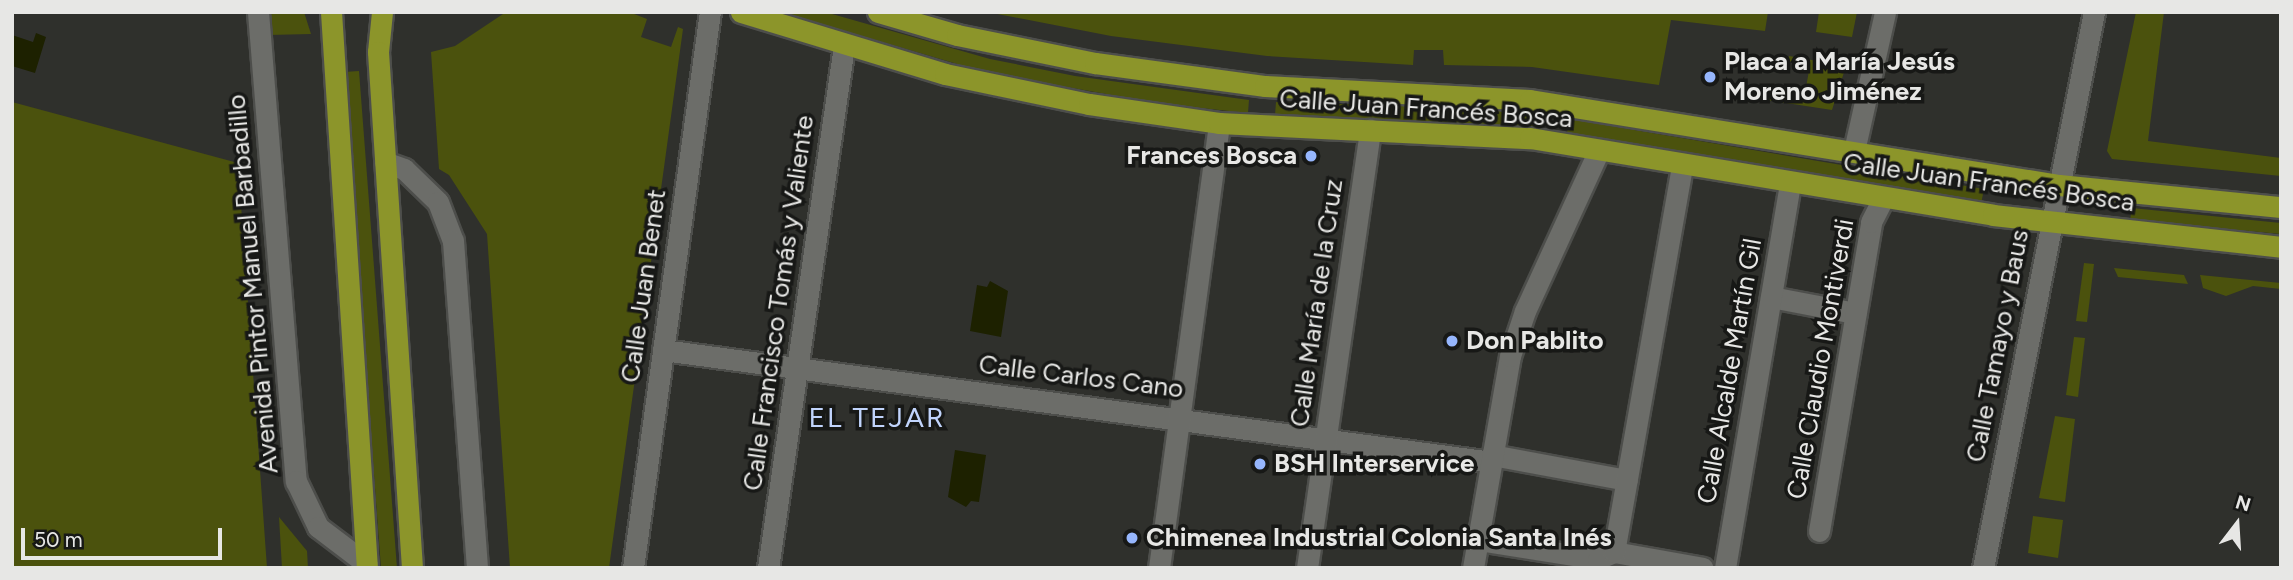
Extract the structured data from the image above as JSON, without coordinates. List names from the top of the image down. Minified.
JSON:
{"streets":{"main road":["Calle Juan Francés Bosca","Avenida Pintor Manuel Barbadillo"],"street":["Calle Juan Benet","Calle Francisco Tomás y Valiente","Calle María de la Cruz","Calle Tamayo y Baus","Calle Claudio Montiverdi","Calle Alcalde Martín Gil","Calle Carlos Cano"]},"crossings":[["Calle Juan Francés Bosca","Calle Francisco Tomás y Valiente"],["Calle Juan Francés Bosca","Calle María de la Cruz"],["Calle Juan Francés Bosca","Calle Tamayo y Baus"],["Calle Juan Francés Bosca","Calle Claudio Montiverdi"],["Calle Juan Francés Bosca","Calle Alcalde Martín Gil"],["Calle Juan Benet","Calle Carlos Cano"],["Calle Francisco Tomás y Valiente","Calle Carlos Cano"],["Calle María de la Cruz","Calle Carlos Cano"]],"districts":["EL TEJAR"],"places":["Placa a María Jesús Moreno Jiménez","Frances Bosca","Don Pablito","BSH Interservice","Chimenea Industrial Colonia Santa Inés"],"scale_bar":"50 m","north":"top"}
